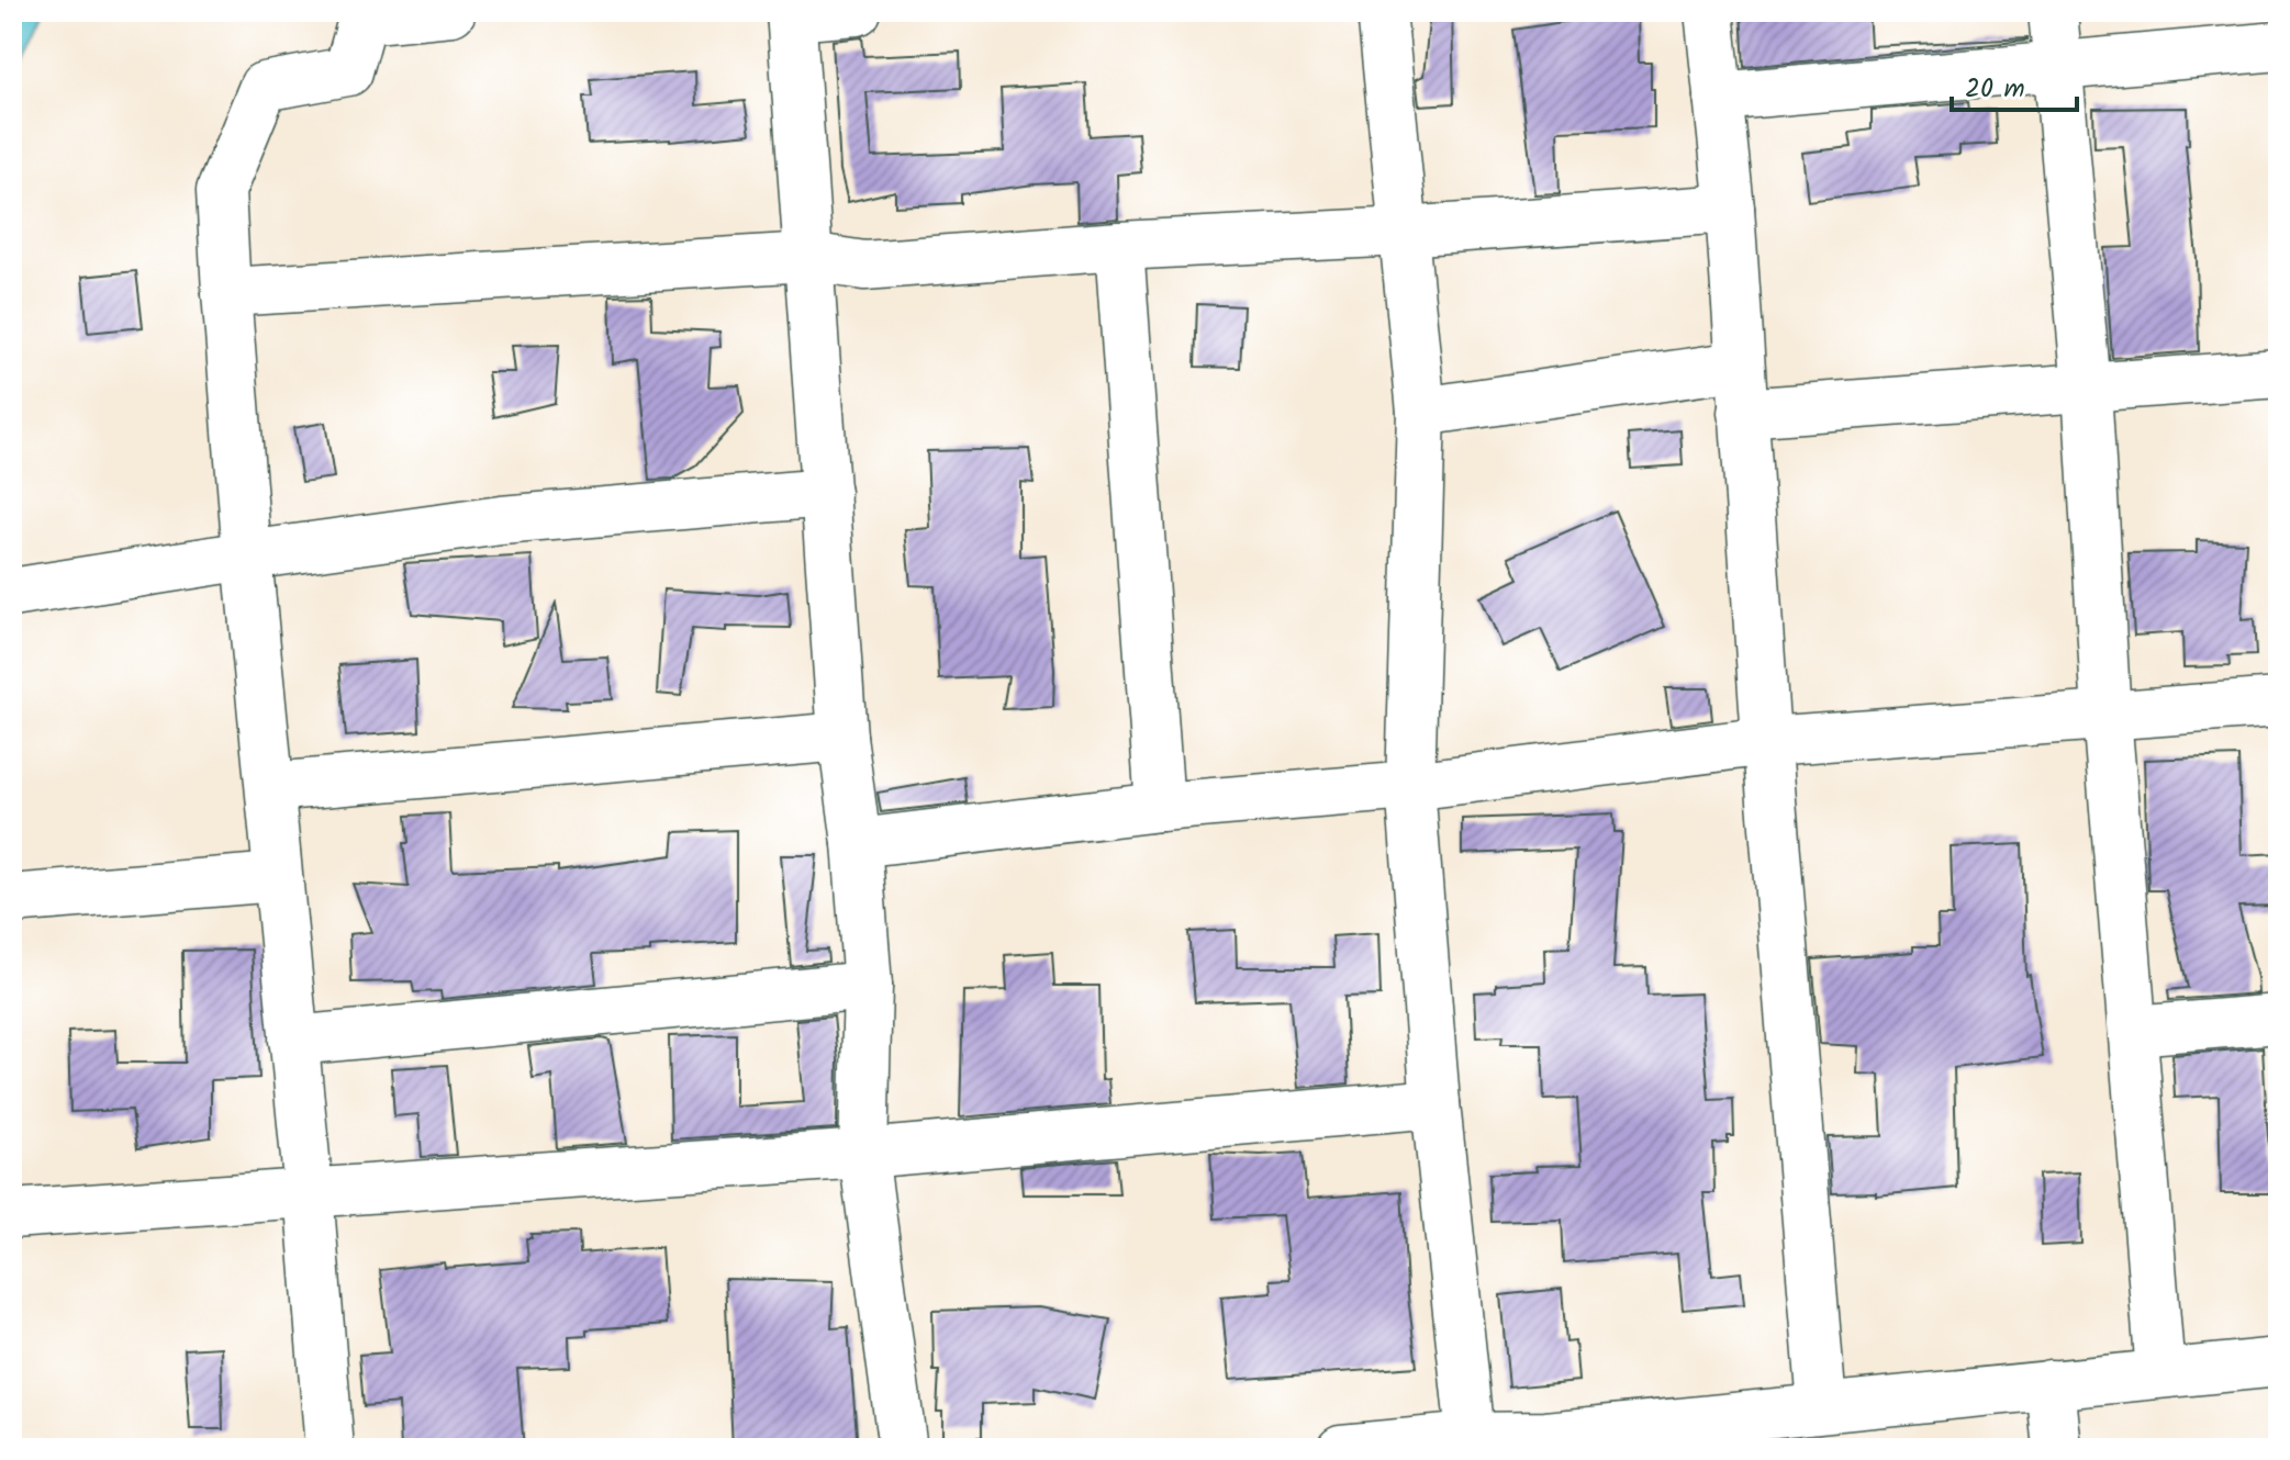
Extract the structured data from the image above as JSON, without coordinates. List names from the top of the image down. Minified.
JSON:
{"scale_bar":"20 m"}
